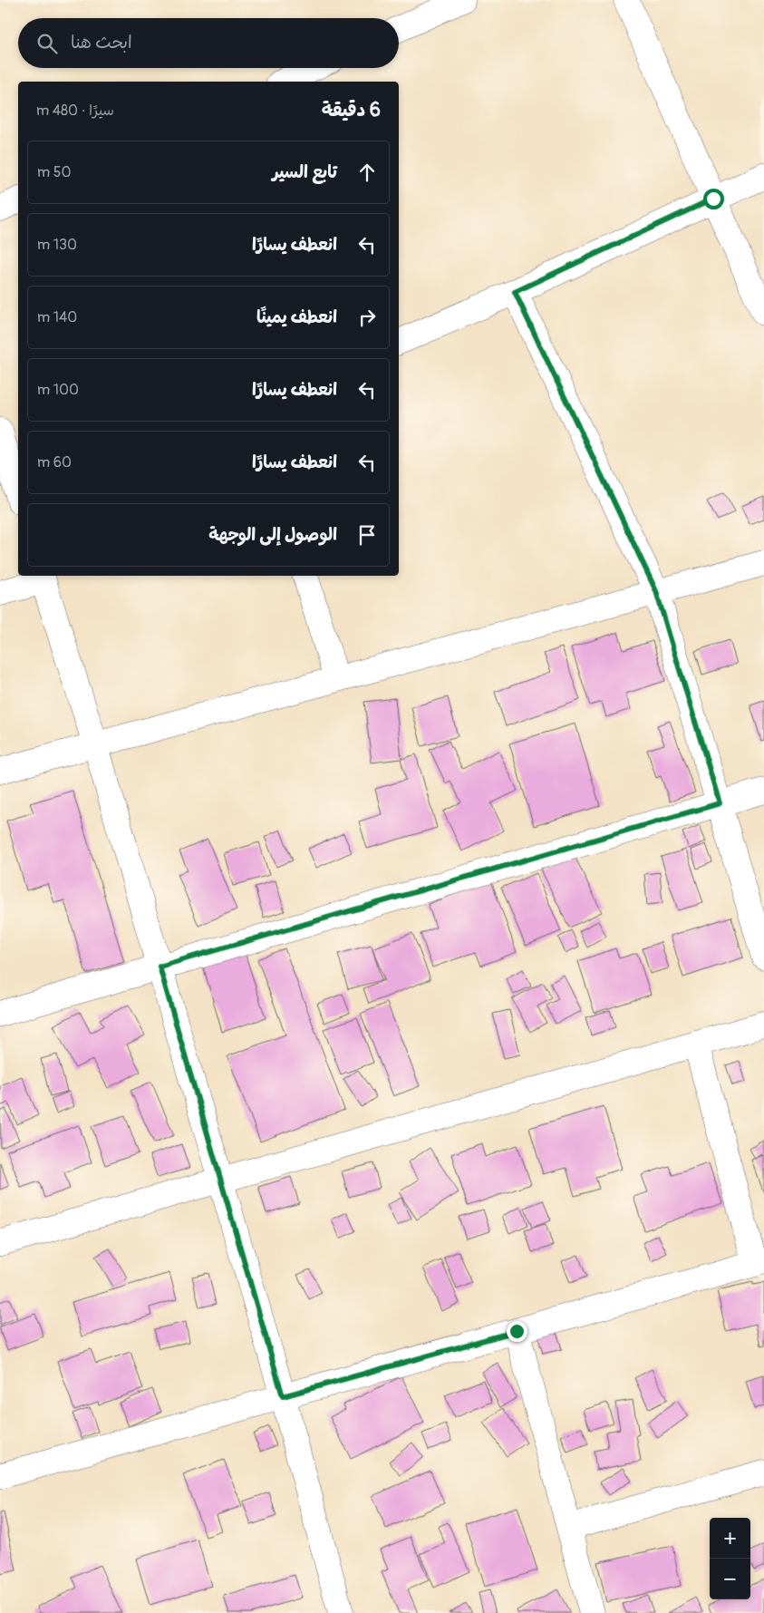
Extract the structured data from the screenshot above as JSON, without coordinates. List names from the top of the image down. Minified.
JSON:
{"page":{"search":"ابحث هنا","heading":["6 دقيقة","سيرًا · 480 m"],"list":[["تابع السير","50 m"],["انعطف يسارًا","130 m"],["انعطف يمينًا","140 m"],["انعطف يسارًا","100 m"],["انعطف يسارًا","60 m"],"الوصول إلى الوجهة"],"map_buttons":["+","−"]}}
